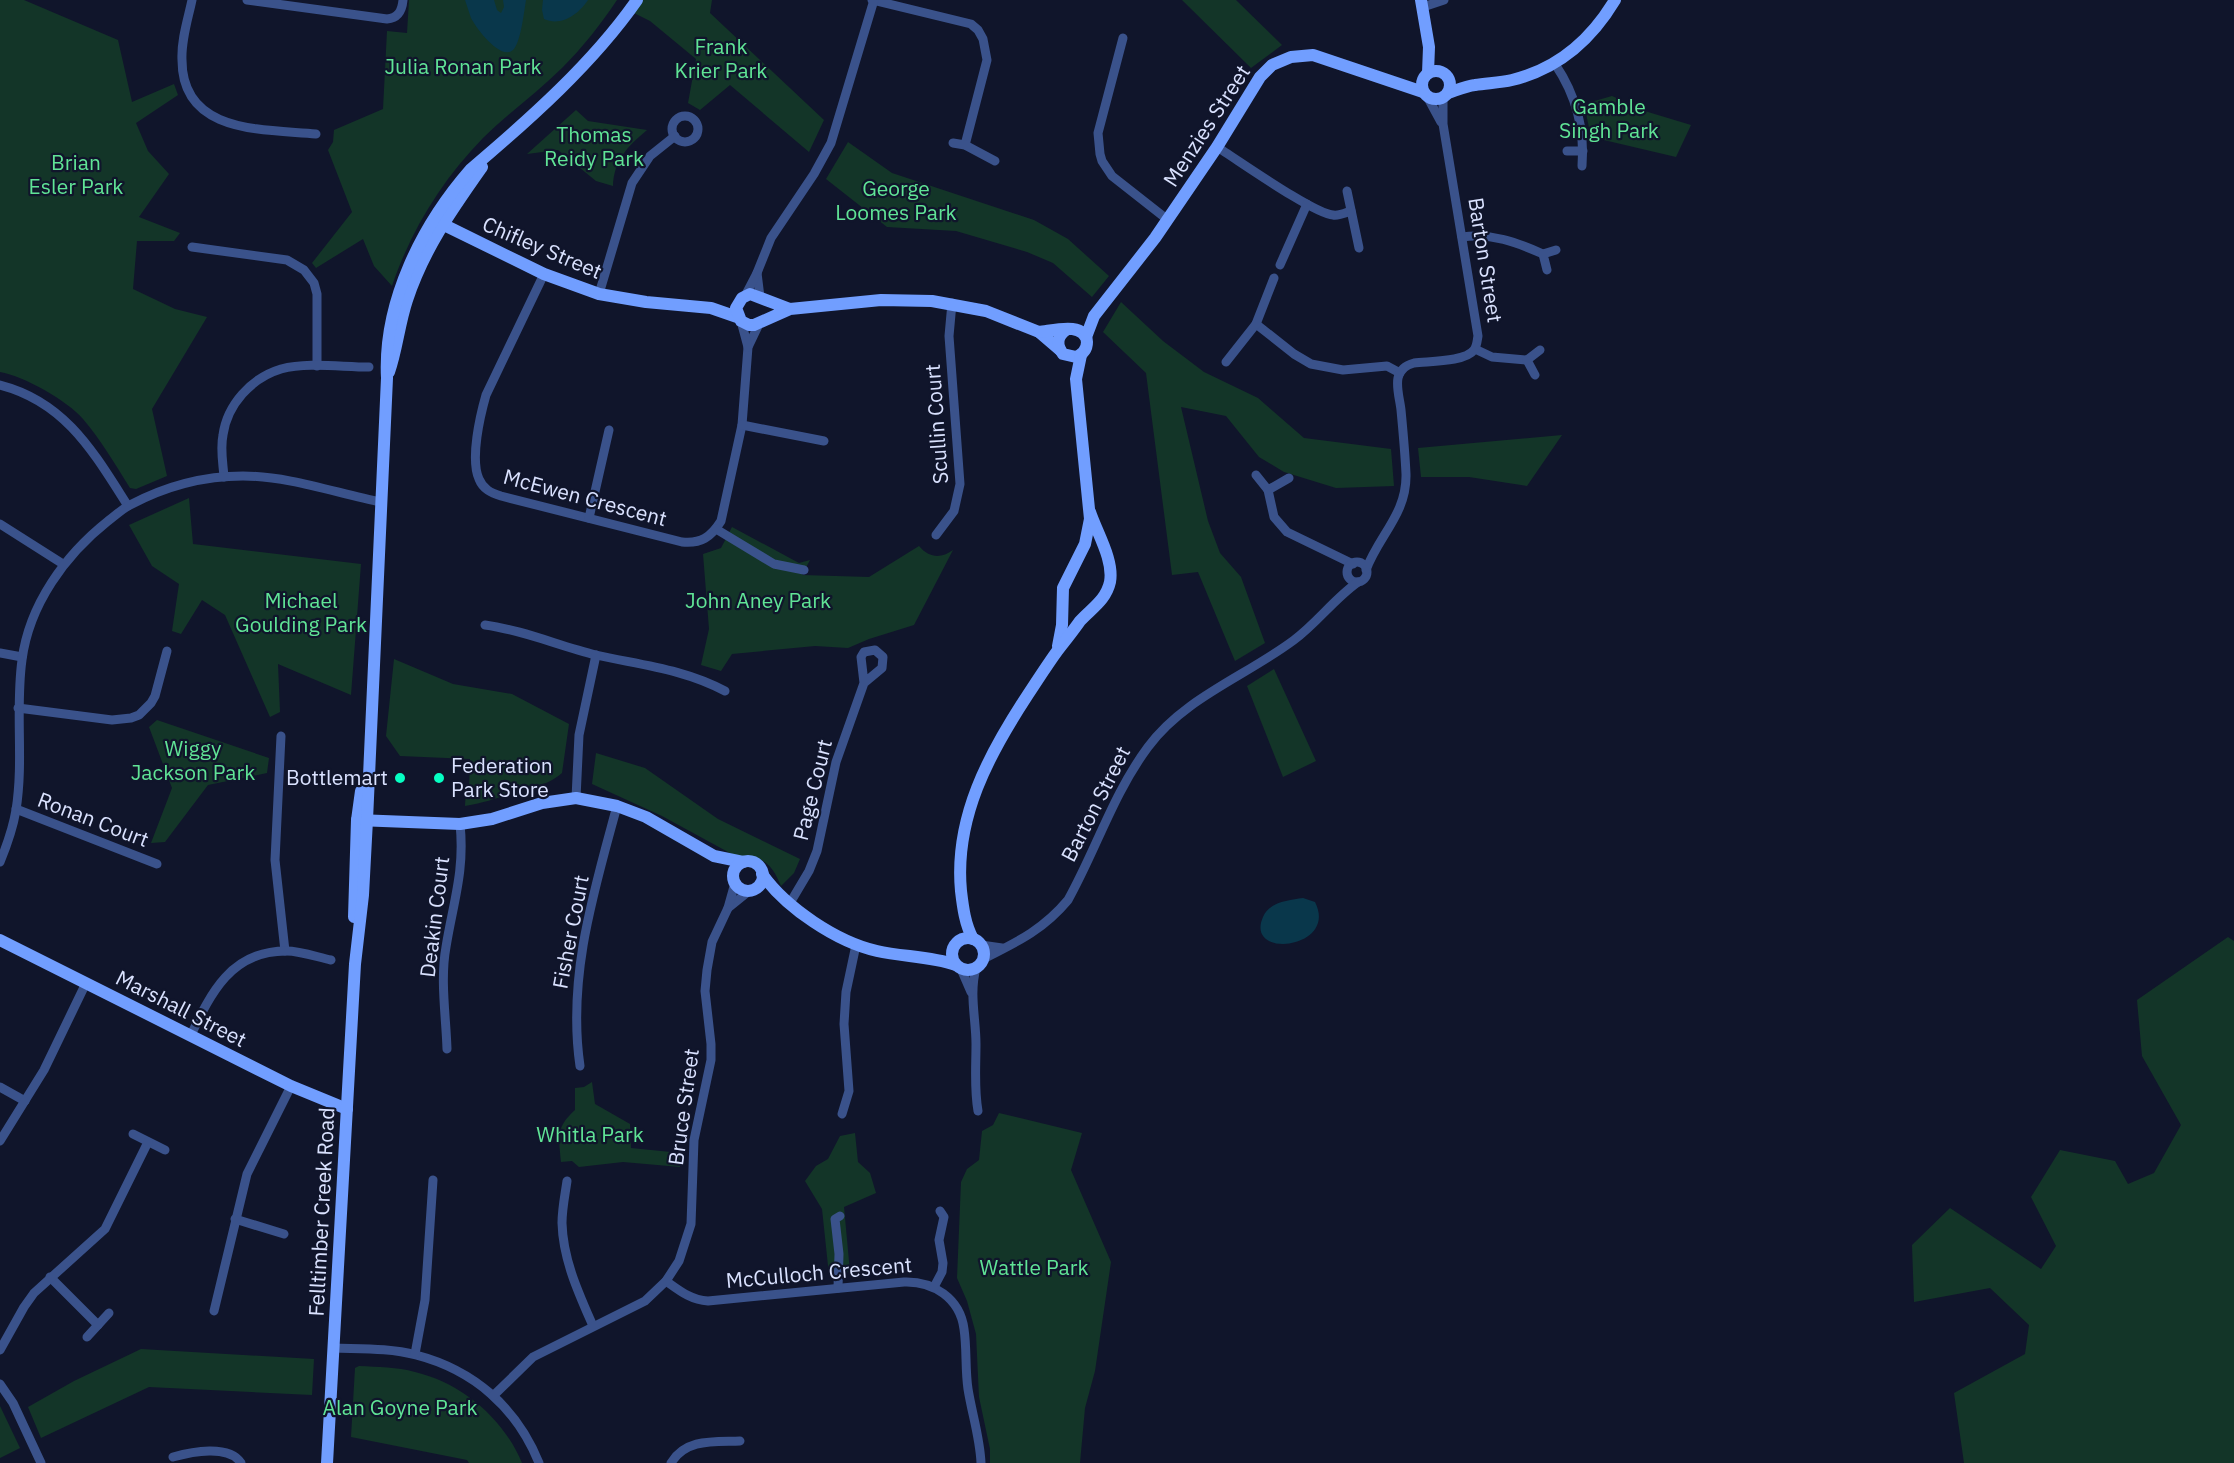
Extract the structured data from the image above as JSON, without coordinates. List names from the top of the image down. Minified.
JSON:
{"streets":{"street":["Menzies Street","Chifley Street","Barton Street","Scullin Court","McEwen Crescent","Page Court","Ronan Court","Deakin Court","Fisher Court","Marshall Street","Bruce Street","Felltimber Creek Road","McCulloch Crescent"]},"crossings":[["Menzies Street","Barton Street"],["Chifley Street","McEwen Crescent"],["Chifley Street","Felltimber Creek Road"],["Marshall Street","Felltimber Creek Road"],["Bruce Street","McCulloch Crescent"]],"parks":["Frank Krier Park","Julia Ronan Park","Gamble Singh Park","Thomas Reidy Park","Brian Esler Park","George Loomes Park","Michael Goulding Park","John Aney Park","Wiggy Jackson Park","Whitla Park","Wattle Park","Alan Goyne Park"],"places":["Bottlemart","Federation Park Store"]}
